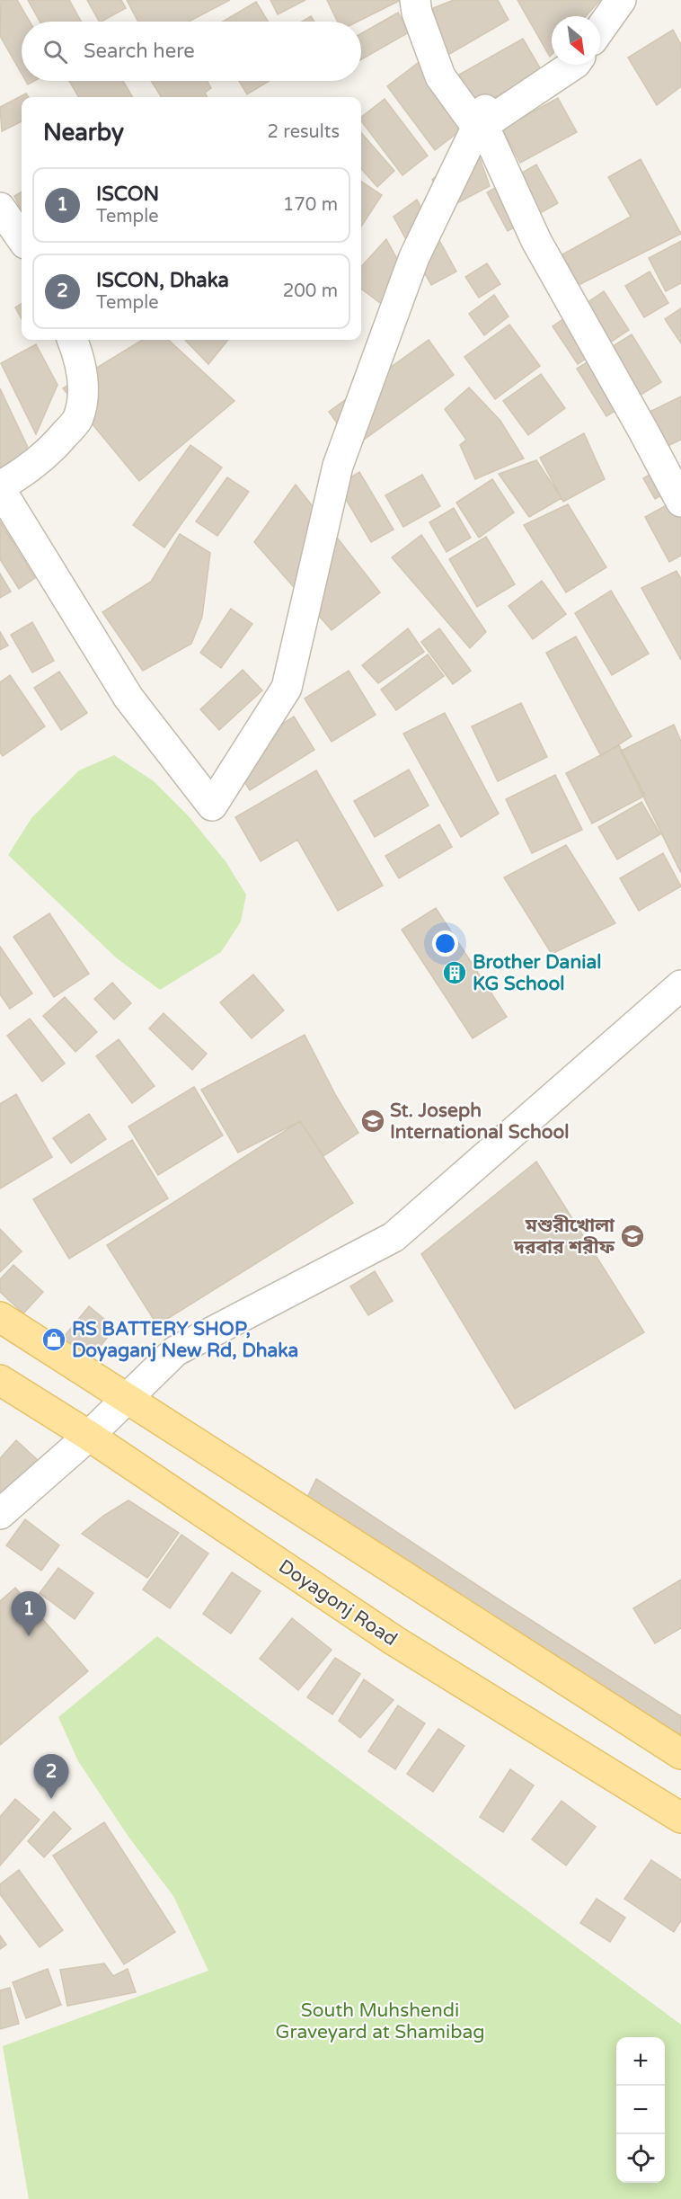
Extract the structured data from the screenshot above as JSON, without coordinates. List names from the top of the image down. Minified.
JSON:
{"streets":{"main road":["Doyagonj Road"]},"parks":["South Muhshendi Graveyard at Shamibag"],"places":{"building":["Brother Danial KG School"],"school or university":["St. Joseph International School","মশুরীখোলা দরবার শরীফ"],"shop":["RS BATTERY SHOP, Doyaganj New Rd, Dhaka"]},"north":"bottom right","page":{"search":"Search here","heading":["Nearby","2 results"],"list":[{"mark":"1","name":"ISCON","note":"Temple","value":"170 m"},{"mark":"2","name":"ISCON, Dhaka","note":"Temple","value":"200 m"}],"pins":["1","2"],"map_buttons":["+","−"]}}
